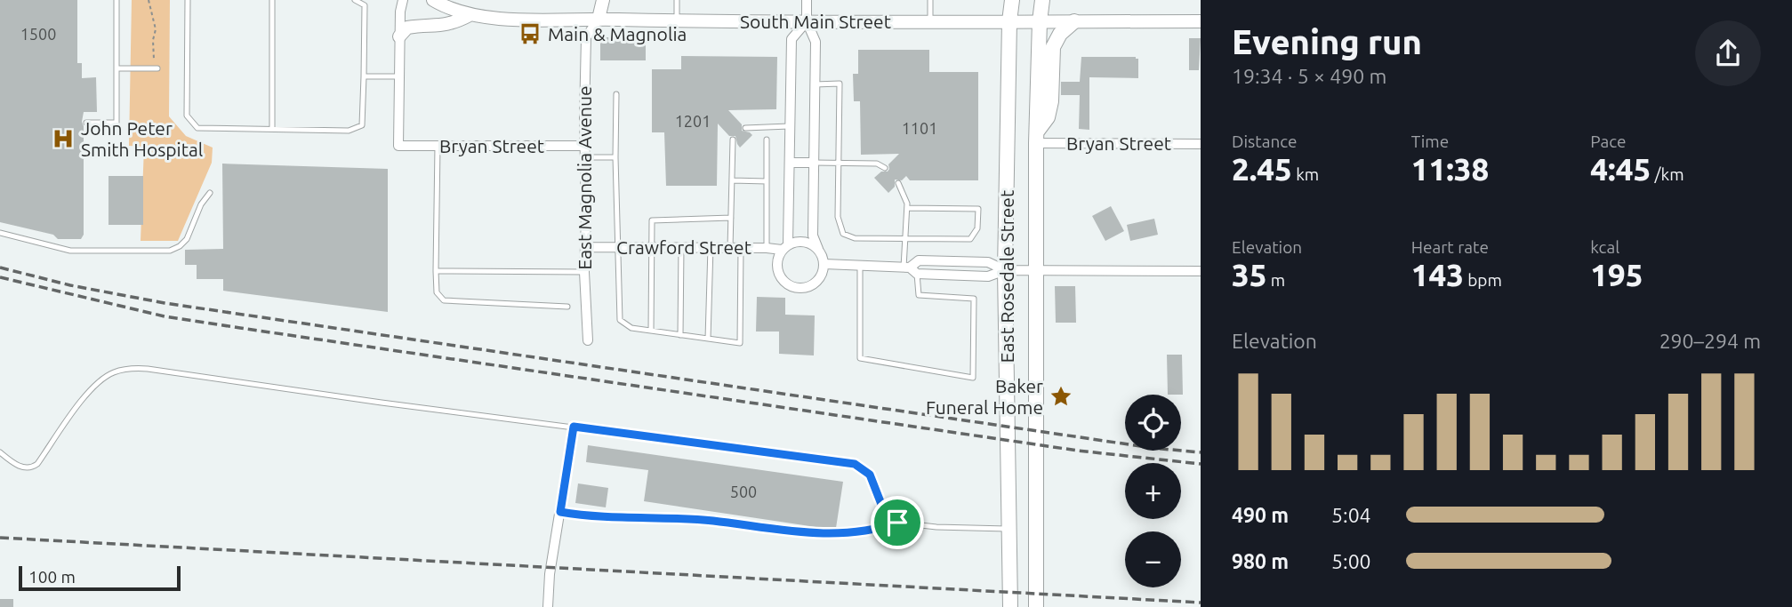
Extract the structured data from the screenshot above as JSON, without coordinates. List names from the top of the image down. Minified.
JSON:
{"streets":{"main road":["East Rosedale Street"],"street":["South Main Street","Bryan Street","East Magnolia Avenue","Crawford Street"]},"crossings":[["South Main Street","East Magnolia Avenue"],["South Main Street","East Rosedale Street"],["Bryan Street","East Magnolia Avenue"],["Bryan Street","East Rosedale Street"],["East Magnolia Avenue","Crawford Street"]],"places":{"bus stop":["Main & Magnolia"],"hospital":["John Peter Smith Hospital"],"place":["Baker Funeral Home"]},"house_numbers":["1500","1201","1101","500"],"scale_bar":"100 m","page":{"heading":["Evening run","19:34 · 5 × 490 m"],"stats":[["Distance","2.45 km"],["Time","11:38"],["Pace","4:45 /km"],["Elevation","35 m"],["Heart rate","143 bpm"],["kcal","195"]],"chart":["Elevation","290–294 m"],"map_buttons":["+","−"],"list":[{"name":"490 m","note":"5:04"},{"name":"980 m","note":"5:00"}],"scale":"100 m"}}
